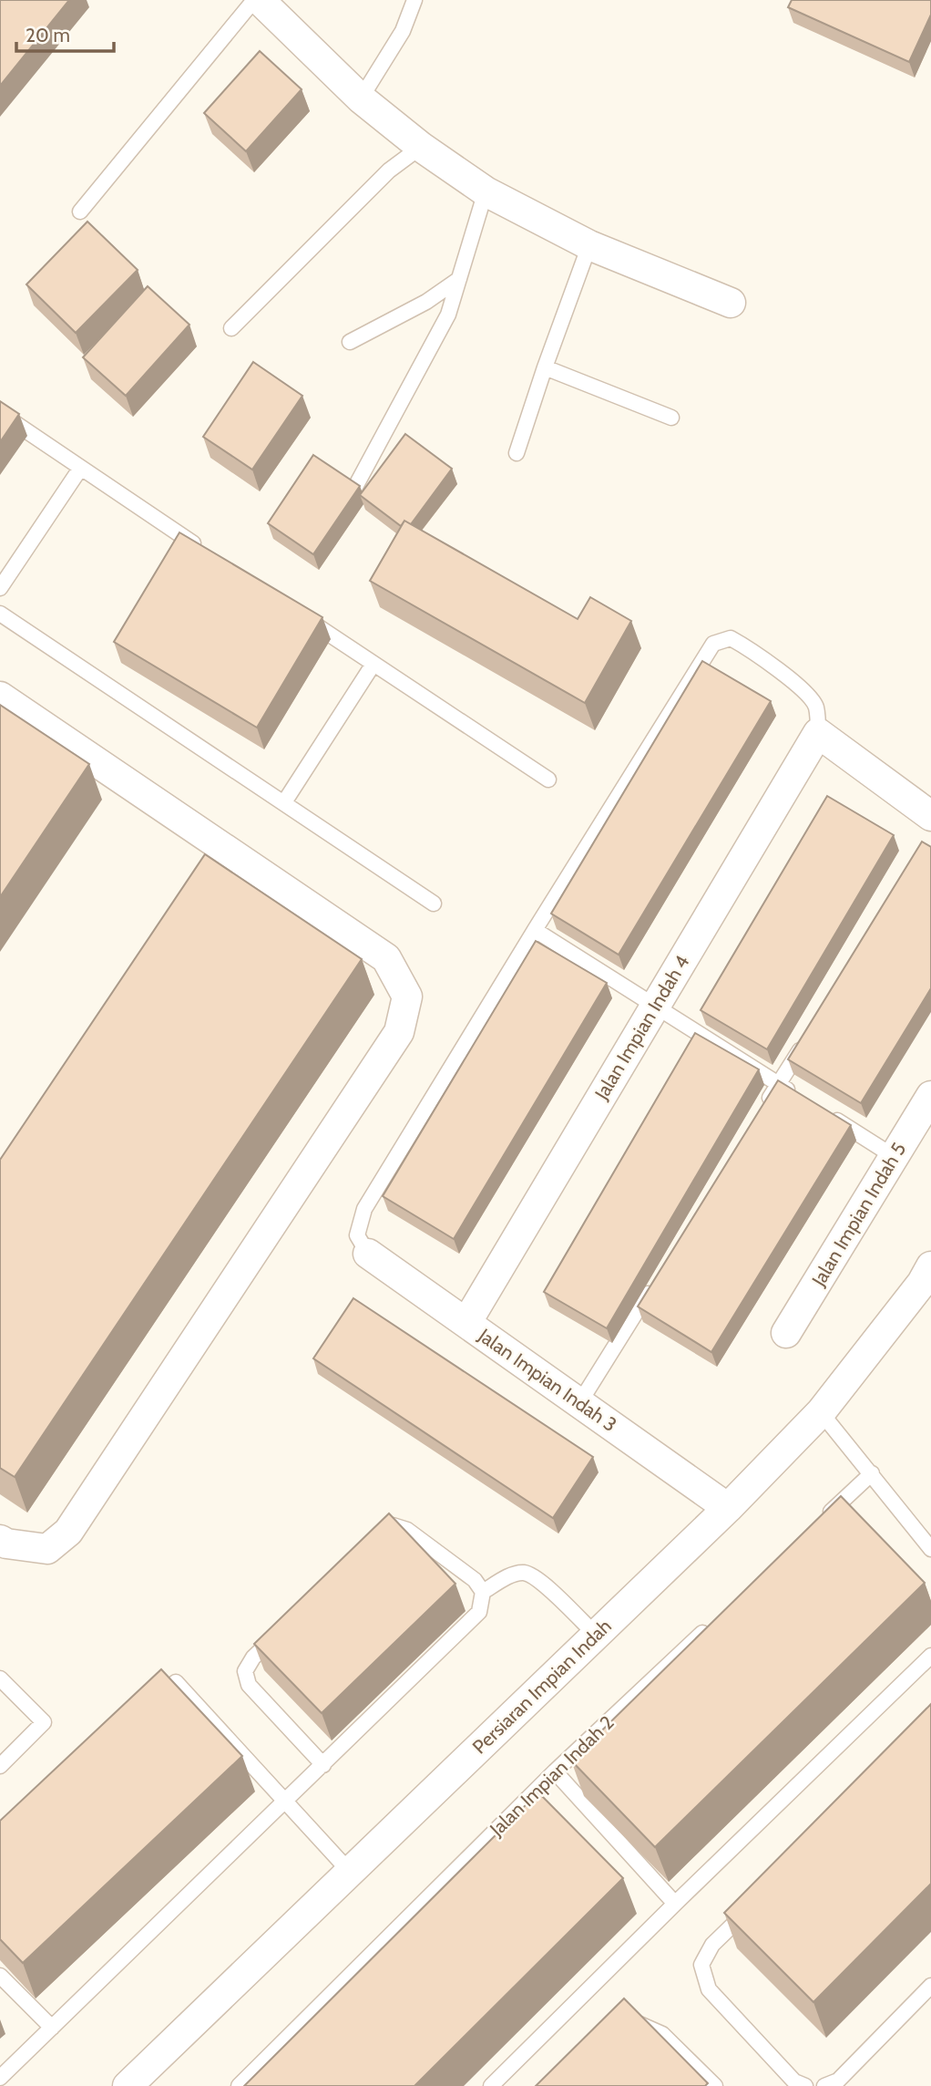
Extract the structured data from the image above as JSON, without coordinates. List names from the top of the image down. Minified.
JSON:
{"streets":{"street":["Jalan Impian Indah 4","Jalan Impian Indah 5","Jalan Impian Indah 3","Persiaran Impian Indah"],"lane":["Jalan Impian Indah 2"]},"crossings":[["Jalan Impian Indah 4","Jalan Impian Indah 3"],["Jalan Impian Indah 3","Persiaran Impian Indah"]],"scale_bar":"20 m"}
